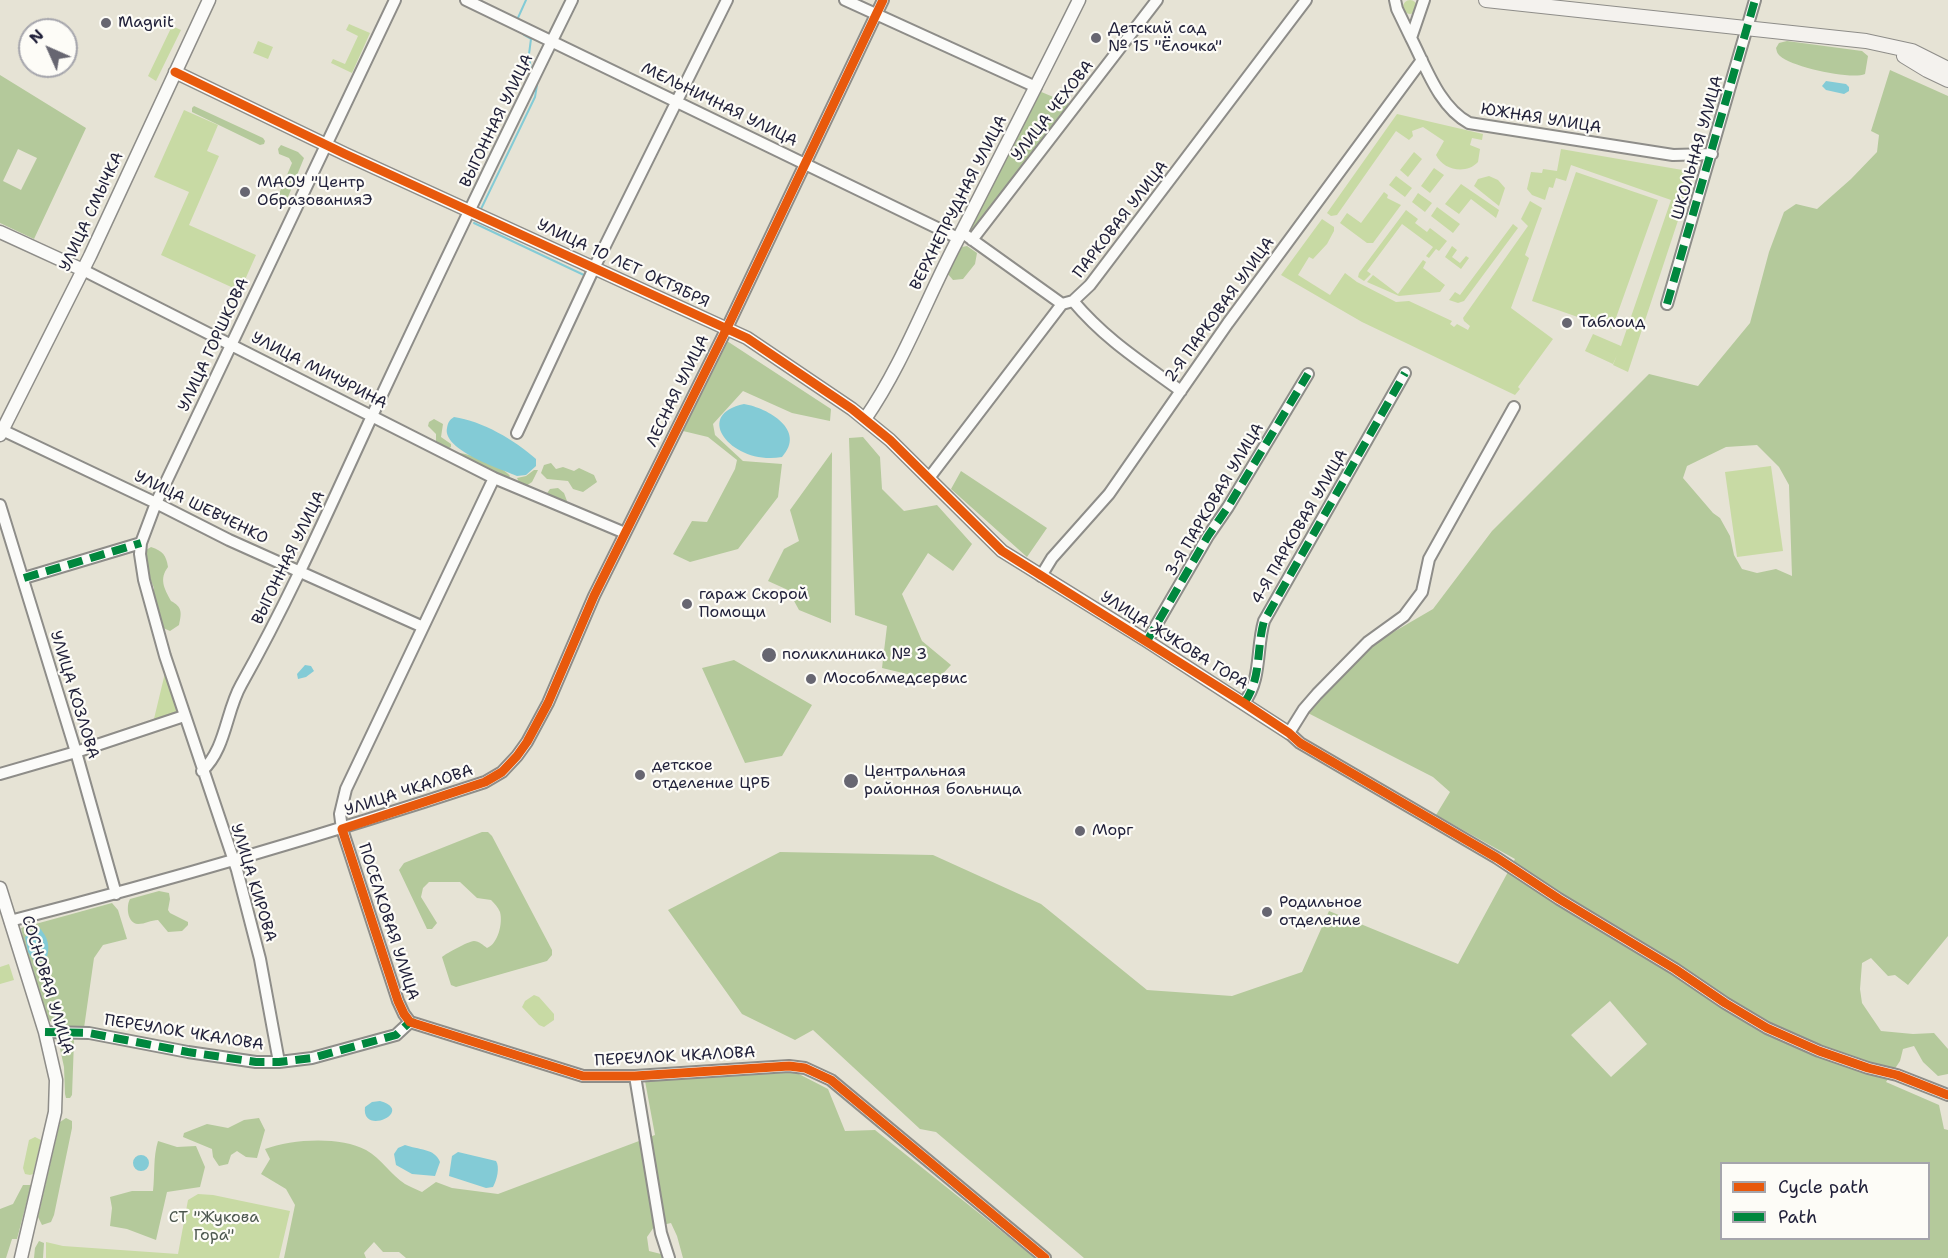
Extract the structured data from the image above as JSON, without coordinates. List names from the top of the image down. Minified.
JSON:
{"streets":{"street":["МЕЛЬНИЧНАЯ УЛИЦА","УЛИЦА ЧЕХОВА","ЮЖНАЯ УЛИЦА","ВЫГОННАЯ УЛИЦА","ШКОЛЬНАЯ УЛИЦА","ВЕРХНЕПРУДНАЯ УЛИЦА","УЛИЦА СМЫЧКА","ПАРКОВАЯ УЛИЦА","УЛИЦА 10 ЛЕТ ОКТЯБРЯ","2-Я ПАРКОВАЯ УЛИЦА","УЛИЦА ГОРШКОВА","УЛИЦА МИЧУРИНА","ЛЕСНАЯ УЛИЦА","3-Я ПАРКОВАЯ УЛИЦА","УЛИЦА ШЕВЧЕНКО","4-Я ПАРКОВАЯ УЛИЦА","УЛИЦА ЖУКОВА ГОРА","УЛИЦА КОЗЛОВА","УЛИЦА ЧКАЛОВА","УЛИЦА КИРОВА","ПОСЕЛКОВАЯ УЛИЦА","СОСНОВАЯ УЛИЦА","ПЕРЕУЛОК ЧКАЛОВА"]},"crossings":[["МЕЛЬНИЧНАЯ УЛИЦА","УЛИЦА ЧЕХОВА"],["МЕЛЬНИЧНАЯ УЛИЦА","ВЫГОННАЯ УЛИЦА"],["МЕЛЬНИЧНАЯ УЛИЦА","ВЕРХНЕПРУДНАЯ УЛИЦА"],["МЕЛЬНИЧНАЯ УЛИЦА","ПАРКОВАЯ УЛИЦА"],["МЕЛЬНИЧНАЯ УЛИЦА","ЛЕСНАЯ УЛИЦА"],["УЛИЦА ЧЕХОВА","ВЕРХНЕПРУДНАЯ УЛИЦА"],["ЮЖНАЯ УЛИЦА","ШКОЛЬНАЯ УЛИЦА"],["ЮЖНАЯ УЛИЦА","2-Я ПАРКОВАЯ УЛИЦА"],["ВЫГОННАЯ УЛИЦА","УЛИЦА 10 ЛЕТ ОКТЯБРЯ"],["ВЫГОННАЯ УЛИЦА","УЛИЦА МИЧУРИНА"],["ВЫГОННАЯ УЛИЦА","УЛИЦА ШЕВЧЕНКО"],["ВЫГОННАЯ УЛИЦА","УЛИЦА КИРОВА"],["ВЕРХНЕПРУДНАЯ УЛИЦА","УЛИЦА 10 ЛЕТ ОКТЯБРЯ"],["УЛИЦА СМЫЧКА","УЛИЦА 10 ЛЕТ ОКТЯБРЯ"],["УЛИЦА СМЫЧКА","УЛИЦА МИЧУРИНА"],["УЛИЦА СМЫЧКА","УЛИЦА ШЕВЧЕНКО"],["УЛИЦА 10 ЛЕТ ОКТЯБРЯ","2-Я ПАРКОВАЯ УЛИЦА"],["УЛИЦА 10 ЛЕТ ОКТЯБРЯ","УЛИЦА ГОРШКОВА"],["УЛИЦА 10 ЛЕТ ОКТЯБРЯ","ЛЕСНАЯ УЛИЦА"],["УЛИЦА 10 ЛЕТ ОКТЯБРЯ","УЛИЦА ЖУКОВА ГОРА"],["2-Я ПАРКОВАЯ УЛИЦА","УЛИЦА ЖУКОВА ГОРА"],["УЛИЦА ГОРШКОВА","УЛИЦА МИЧУРИНА"],["УЛИЦА ГОРШКОВА","УЛИЦА ШЕВЧЕНКО"],["УЛИЦА ГОРШКОВА","УЛИЦА КИРОВА"],["УЛИЦА МИЧУРИНА","ЛЕСНАЯ УЛИЦА"],["УЛИЦА МИЧУРИНА","ПОСЕЛКОВАЯ УЛИЦА"],["ЛЕСНАЯ УЛИЦА","УЛИЦА ЧКАЛОВА"],["3-Я ПАРКОВАЯ УЛИЦА","УЛИЦА ЖУКОВА ГОРА"],["УЛИЦА ШЕВЧЕНКО","ПОСЕЛКОВАЯ УЛИЦА"],["4-Я ПАРКОВАЯ УЛИЦА","УЛИЦА ЖУКОВА ГОРА"],["УЛИЦА КОЗЛОВА","УЛИЦА ЧКАЛОВА"],["УЛИЦА ЧКАЛОВА","УЛИЦА КИРОВА"],["УЛИЦА ЧКАЛОВА","ПОСЕЛКОВАЯ УЛИЦА"],["УЛИЦА ЧКАЛОВА","СОСНОВАЯ УЛИЦА"],["УЛИЦА КИРОВА","ПЕРЕУЛОК ЧКАЛОВА"],["ПОСЕЛКОВАЯ УЛИЦА","ПЕРЕУЛОК ЧКАЛОВА"],["СОСНОВАЯ УЛИЦА","ПЕРЕУЛОК ЧКАЛОВА"]],"parks":["СТ \"Жукова Гора\""],"places":["Magnit","Детский сад № 15 \"Ёлочка\"","МАОУ \"Центр ОбразованияЭ","Таблоид","гараж Скорой Помощи","поликлиника № 3","Мособлмедсервис","детское отделение ЦРБ","Центральная районная больница","Морг","Родильное отделение"],"legend":["Cycle path","Path"],"north":"top left"}
